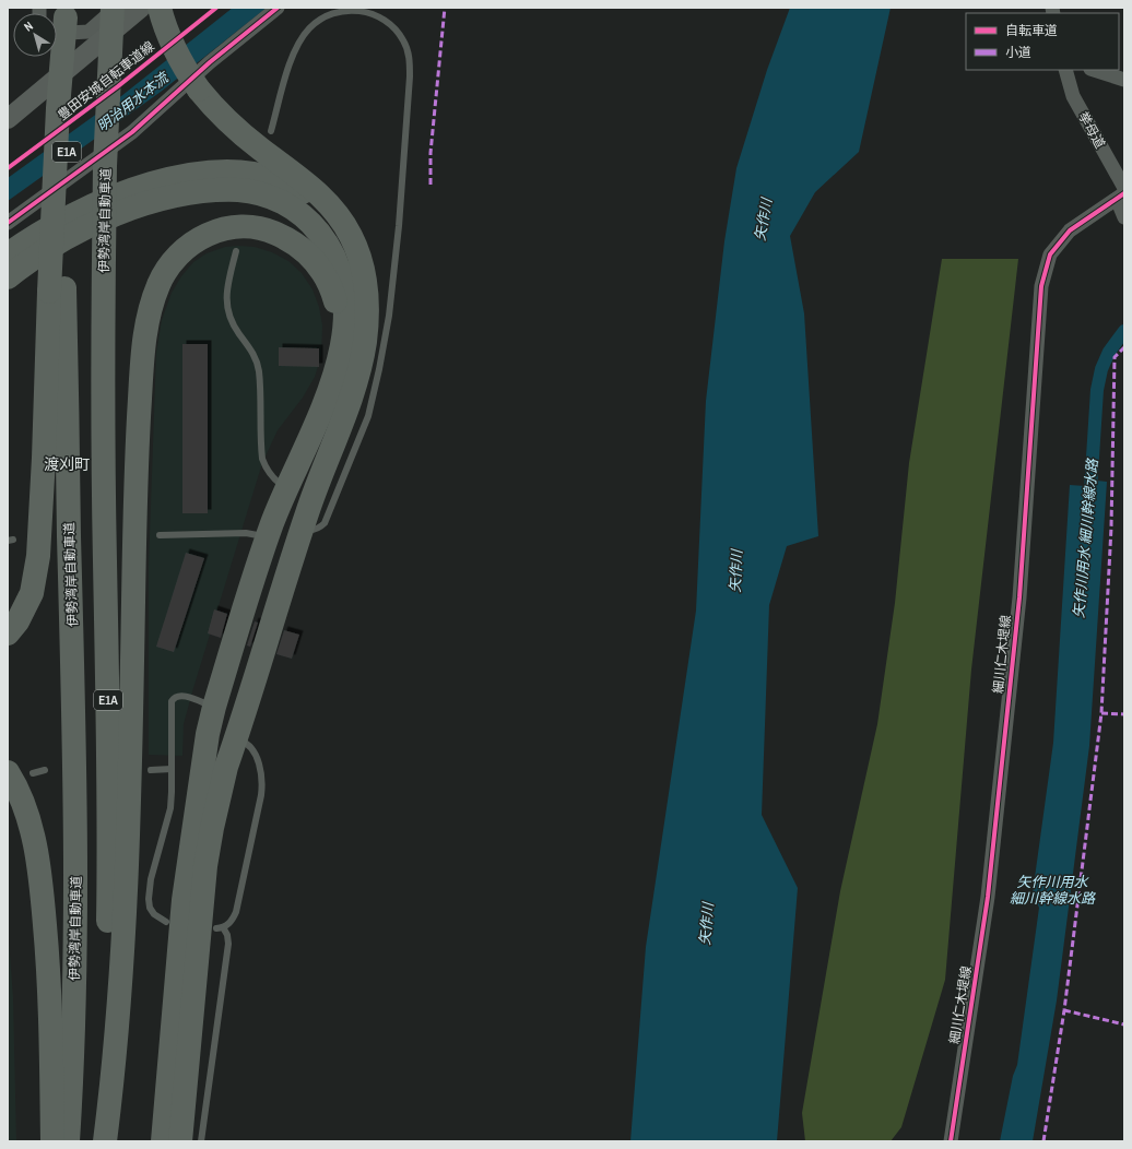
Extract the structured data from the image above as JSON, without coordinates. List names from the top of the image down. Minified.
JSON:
{"streets":{"highway":["E1A","伊勢湾岸自動車道"],"street":["挙母道","細川仁木堤線"],"cycle path":["豊田安城自転車道線"]},"crossings":[["挙母道","細川仁木堤線"]],"districts":["渡刈町"],"water":["明治用水本流","矢作川","矢作川用水 細川幹線水路"],"legend":["自転車道","小道"],"north":"top left"}
